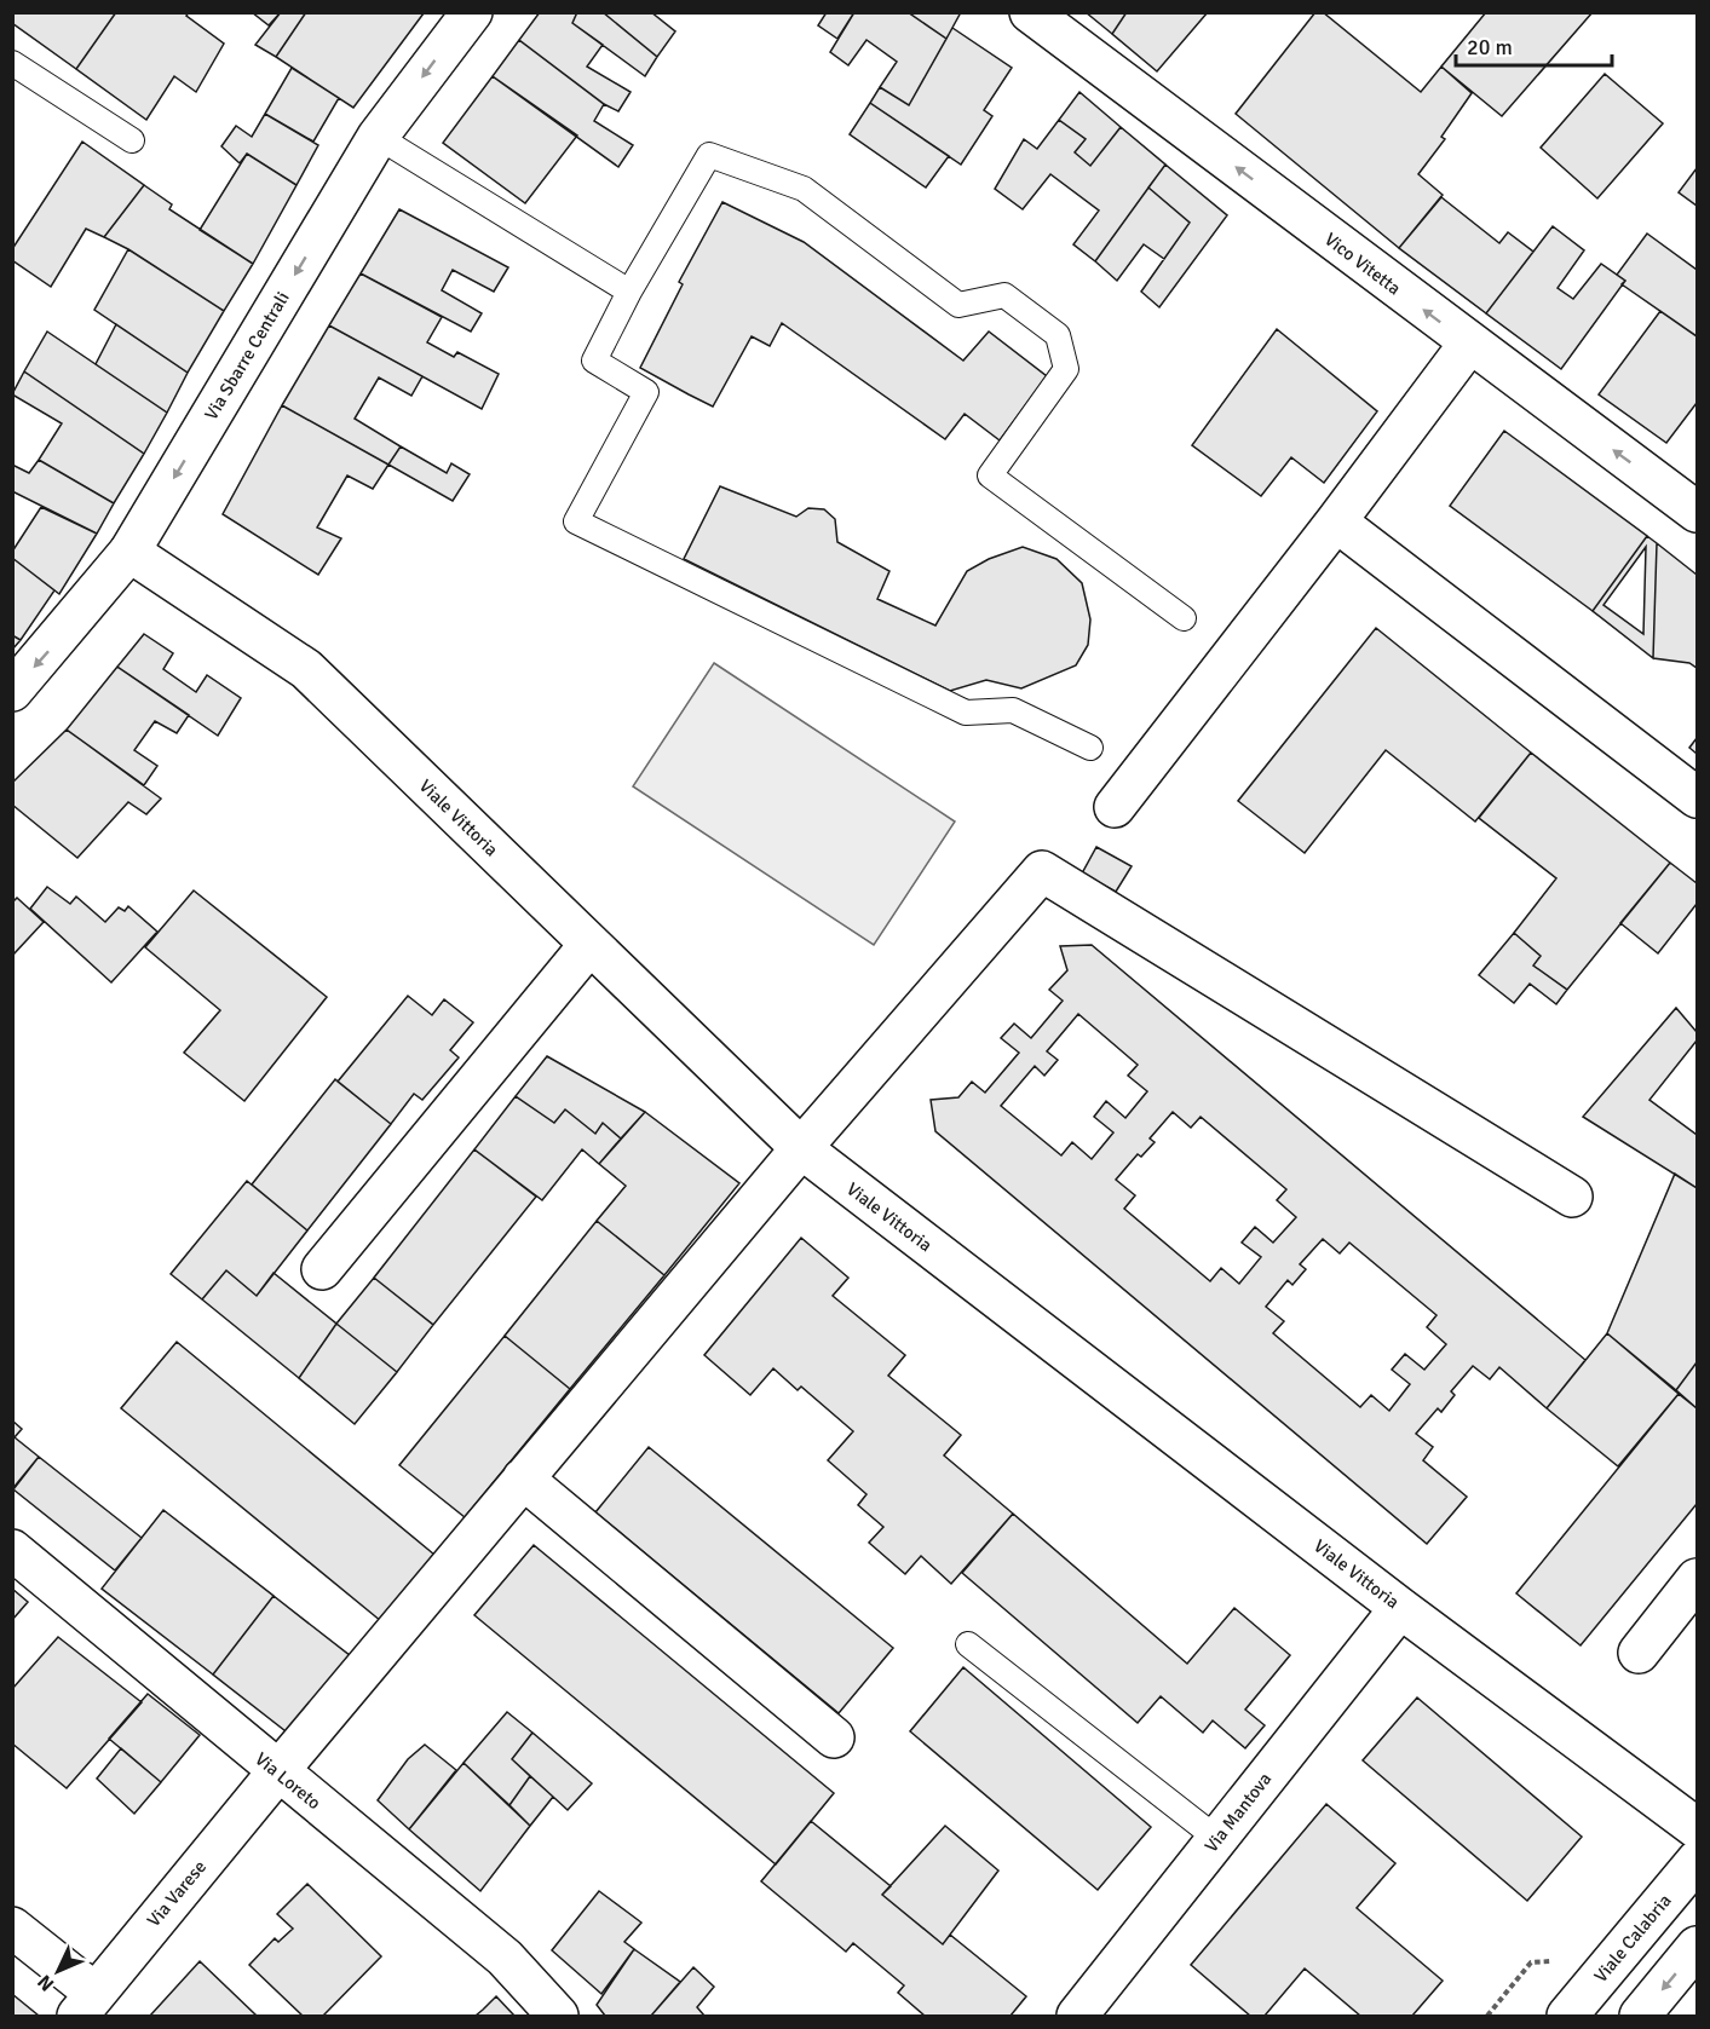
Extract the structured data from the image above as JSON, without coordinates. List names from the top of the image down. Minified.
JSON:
{"streets":{"street":["Vico Vitetta","Via Sbarre Centrali","Viale Vittoria","Via Loreto","Via Mantova","Via Varese","Viale Calabria"]},"crossings":[["Via Sbarre Centrali","Viale Vittoria"],["Viale Vittoria","Via Mantova"],["Viale Vittoria","Via Varese"],["Via Loreto","Via Varese"]],"one_way":["Via Sbarre Centrali"],"scale_bar":"20 m","north":"bottom left"}
